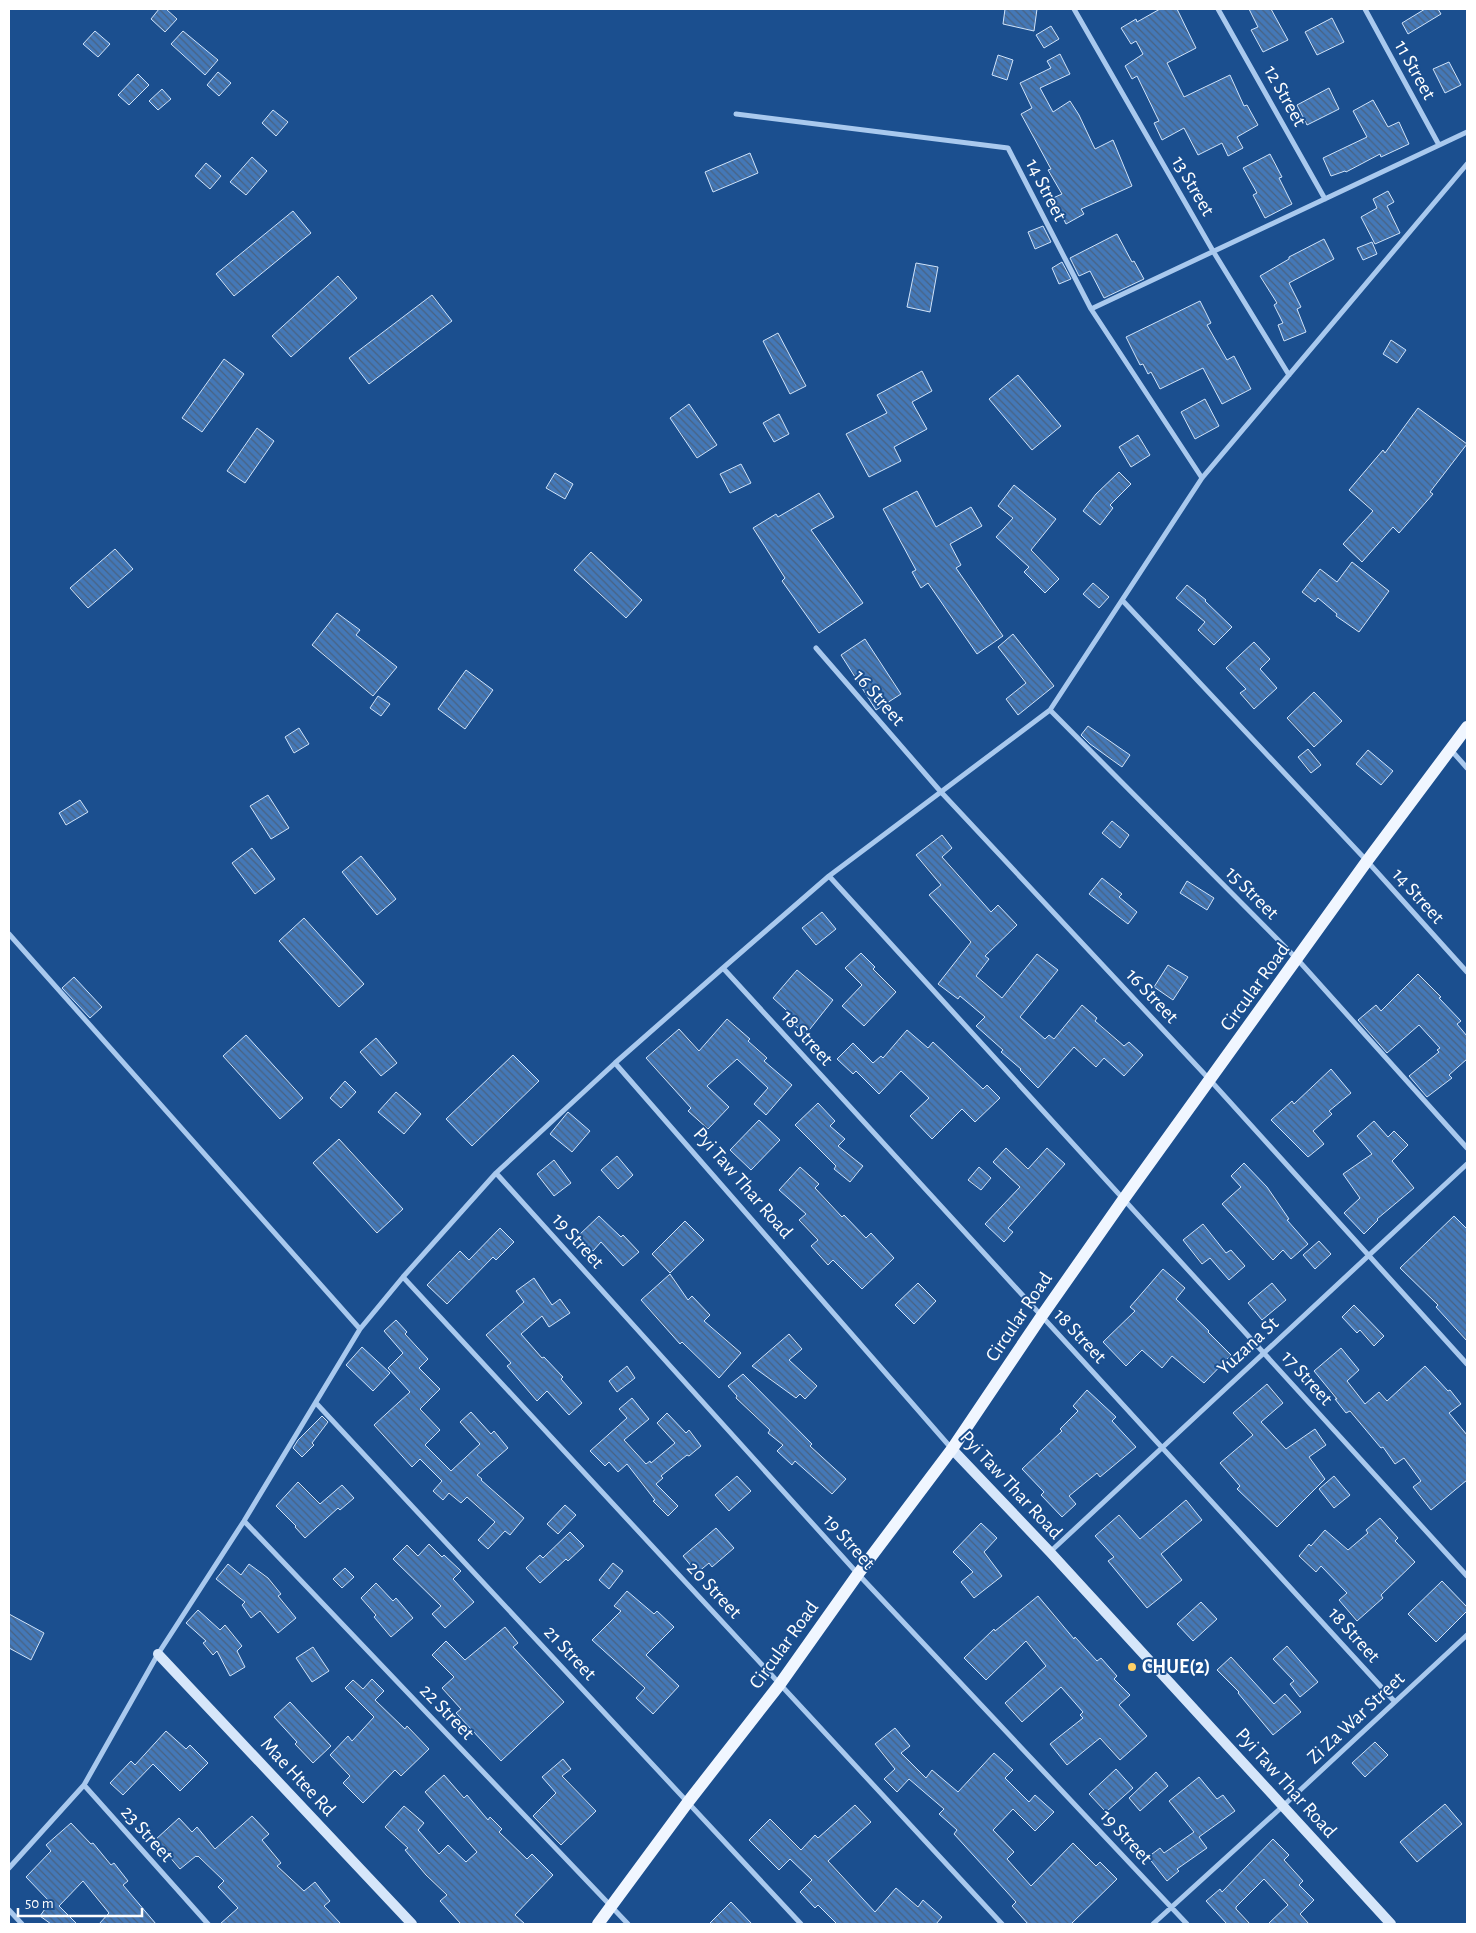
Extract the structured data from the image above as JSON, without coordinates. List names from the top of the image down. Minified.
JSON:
{"streets":{"main road":["Circular Road"],"street":["11 Street","12 Street","13 Street","14 Street","16 Street","15 Street","18 Street","Pyi Taw Thar Road","19 Street","Yuzana St","17 Street","20 Street","21 Street","22 Street","Zi Za War Street","Mae Htee Rd","23 Street"]},"crossings":[["14 Street","Circular Road"],["16 Street","Circular Road"],["16 Street","Yuzana St"],["15 Street","Circular Road"],["Circular Road","18 Street"],["Circular Road","Pyi Taw Thar Road"],["Circular Road","19 Street"],["Circular Road","17 Street"],["Circular Road","20 Street"],["Circular Road","21 Street"],["Circular Road","22 Street"],["18 Street","Yuzana St"],["18 Street","Zi Za War Street"],["Pyi Taw Thar Road","Yuzana St"],["Pyi Taw Thar Road","Zi Za War Street"],["19 Street","Zi Za War Street"],["Yuzana St","17 Street"]],"places":["CHUE(2)"],"scale_bar":"50 m"}
